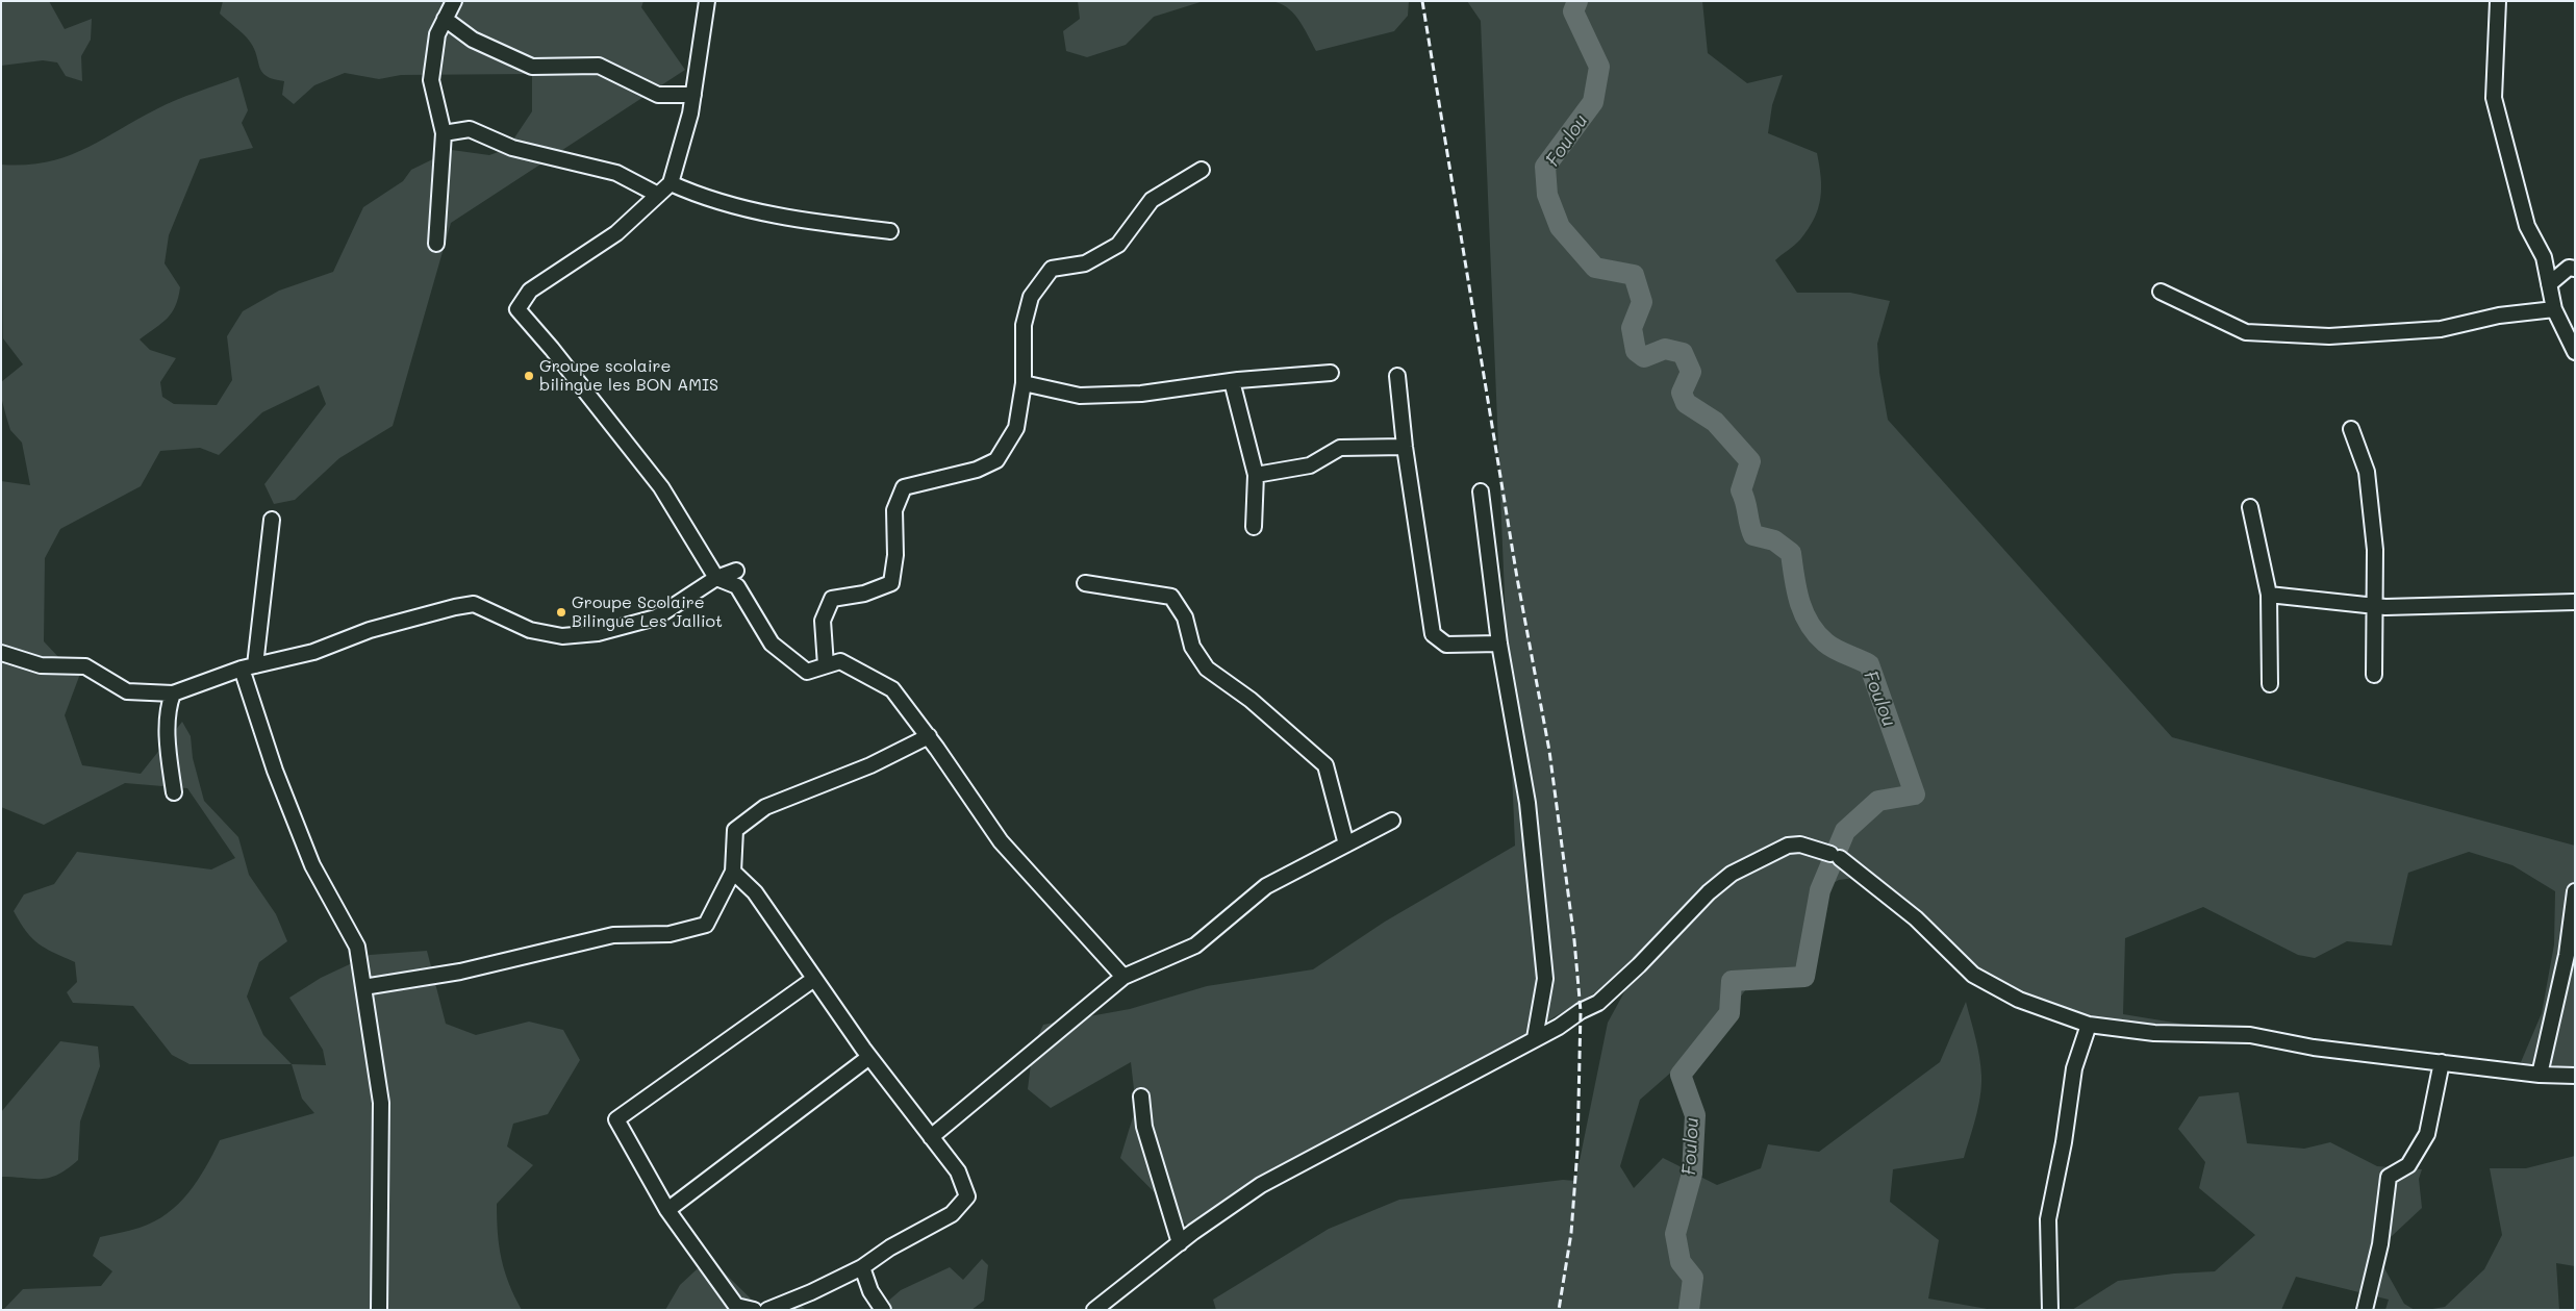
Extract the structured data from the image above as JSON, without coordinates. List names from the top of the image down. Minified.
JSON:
{"water":["Foulou"],"places":["Groupe scolaire bilingue les BON AMIS","Groupe Scolaire Bilingue Les Jalliot"]}
